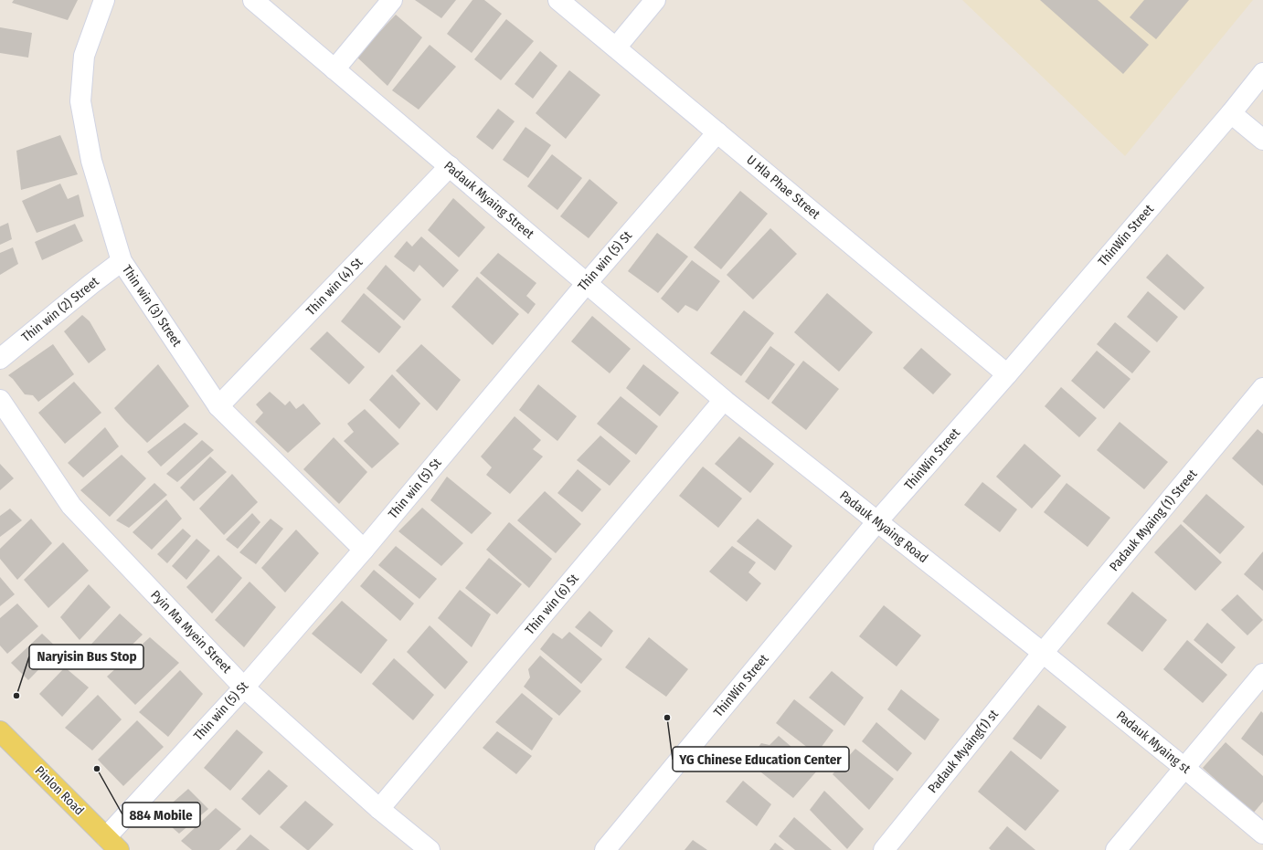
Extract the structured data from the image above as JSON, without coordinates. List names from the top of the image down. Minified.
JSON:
{"streets":{"main road":["Pinlon Road"],"street":["U Hla Phae Street","Padauk Myaing Street","ThinWin Street","Thin win (5) St","Thin win (4) St","Thin win (3) Street","Thin win (2) Street","Padauk Myaing (1) Street","Padauk Myaing Road","Thin win (6) St","Pyin Ma Myein Street","Padauk Myaing st","Padauk Myaing(1) st"]},"crossings":[["U Hla Phae Street","ThinWin Street"],["U Hla Phae Street","Thin win (5) St"],["Padauk Myaing Street","Thin win (5) St"],["Padauk Myaing Street","Thin win (4) St"],["Padauk Myaing Street","Padauk Myaing Road"],["Padauk Myaing Street","Thin win (6) St"],["ThinWin Street","Padauk Myaing Road"],["Thin win (5) St","Thin win (3) Street"],["Thin win (5) St","Pyin Ma Myein Street"],["Thin win (5) St","Pinlon Road"],["Thin win (4) St","Thin win (3) Street"],["Thin win (3) Street","Thin win (2) Street"],["Padauk Myaing (1) Street","Padauk Myaing Road"],["Padauk Myaing (1) Street","Padauk Myaing st"],["Padauk Myaing (1) Street","Padauk Myaing(1) st"],["Padauk Myaing Road","Thin win (6) St"],["Padauk Myaing Road","Padauk Myaing st"],["Padauk Myaing Road","Padauk Myaing(1) st"],["Thin win (6) St","Pyin Ma Myein Street"],["Padauk Myaing st","Padauk Myaing(1) st"]],"places":["Naryisin Bus Stop","YG Chinese Education Center","884 Mobile"]}
